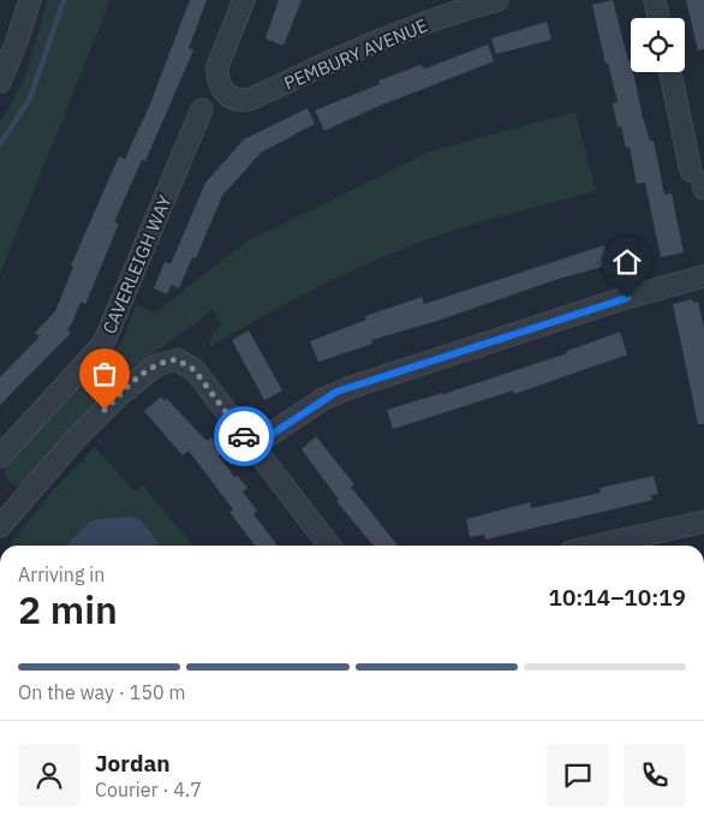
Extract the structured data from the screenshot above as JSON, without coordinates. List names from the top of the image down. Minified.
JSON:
{"streets":{"street":["PEMBURY AVENUE","CAVERLEIGH WAY"]},"page":{"heading":["2 min","Arriving in","10:14–10:19"],"panel":["Jordan","Courier · 4.7"],"bar":"On the way · 150 m"}}
